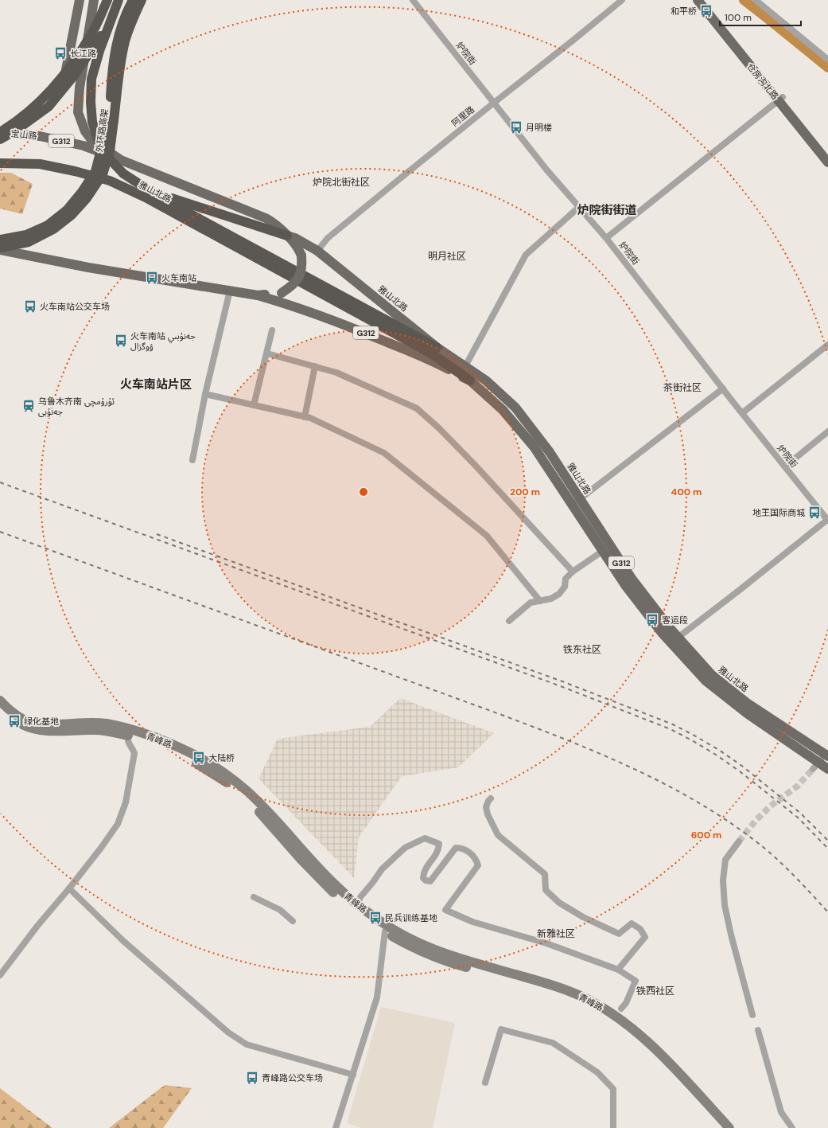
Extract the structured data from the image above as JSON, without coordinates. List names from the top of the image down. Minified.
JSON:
{"streets":{"highway":["外环路高架","雅山北路"],"main road":["仓房沟北路","宝山路","G312","青峰路"],"street":["炉院街","阿里路"]},"crossings":[["炉院街","阿里路"],["阿里路","雅山北路"],["宝山路","G312"],["G312","雅山北路"]],"districts":["炉院北街社区","炉院街街道","明月社区","火车南站片区","茶街社区","铁东社区","新雅社区","铁西社区"],"places":{"bus stop":["和平桥","长江路","月明楼","火车南站","火车南站公交车场","火车南站 جەنۇبىي ۋوگزال","地王国际商城","客运段","绿化基地","大陆桥","民兵训练基地","青峰路公交车场"],"station":["乌鲁木齐南 ئۇرۇمچى جەنۇبى"]},"scale_bar":"100 m","rings":["200 m","400 m","600 m"]}
